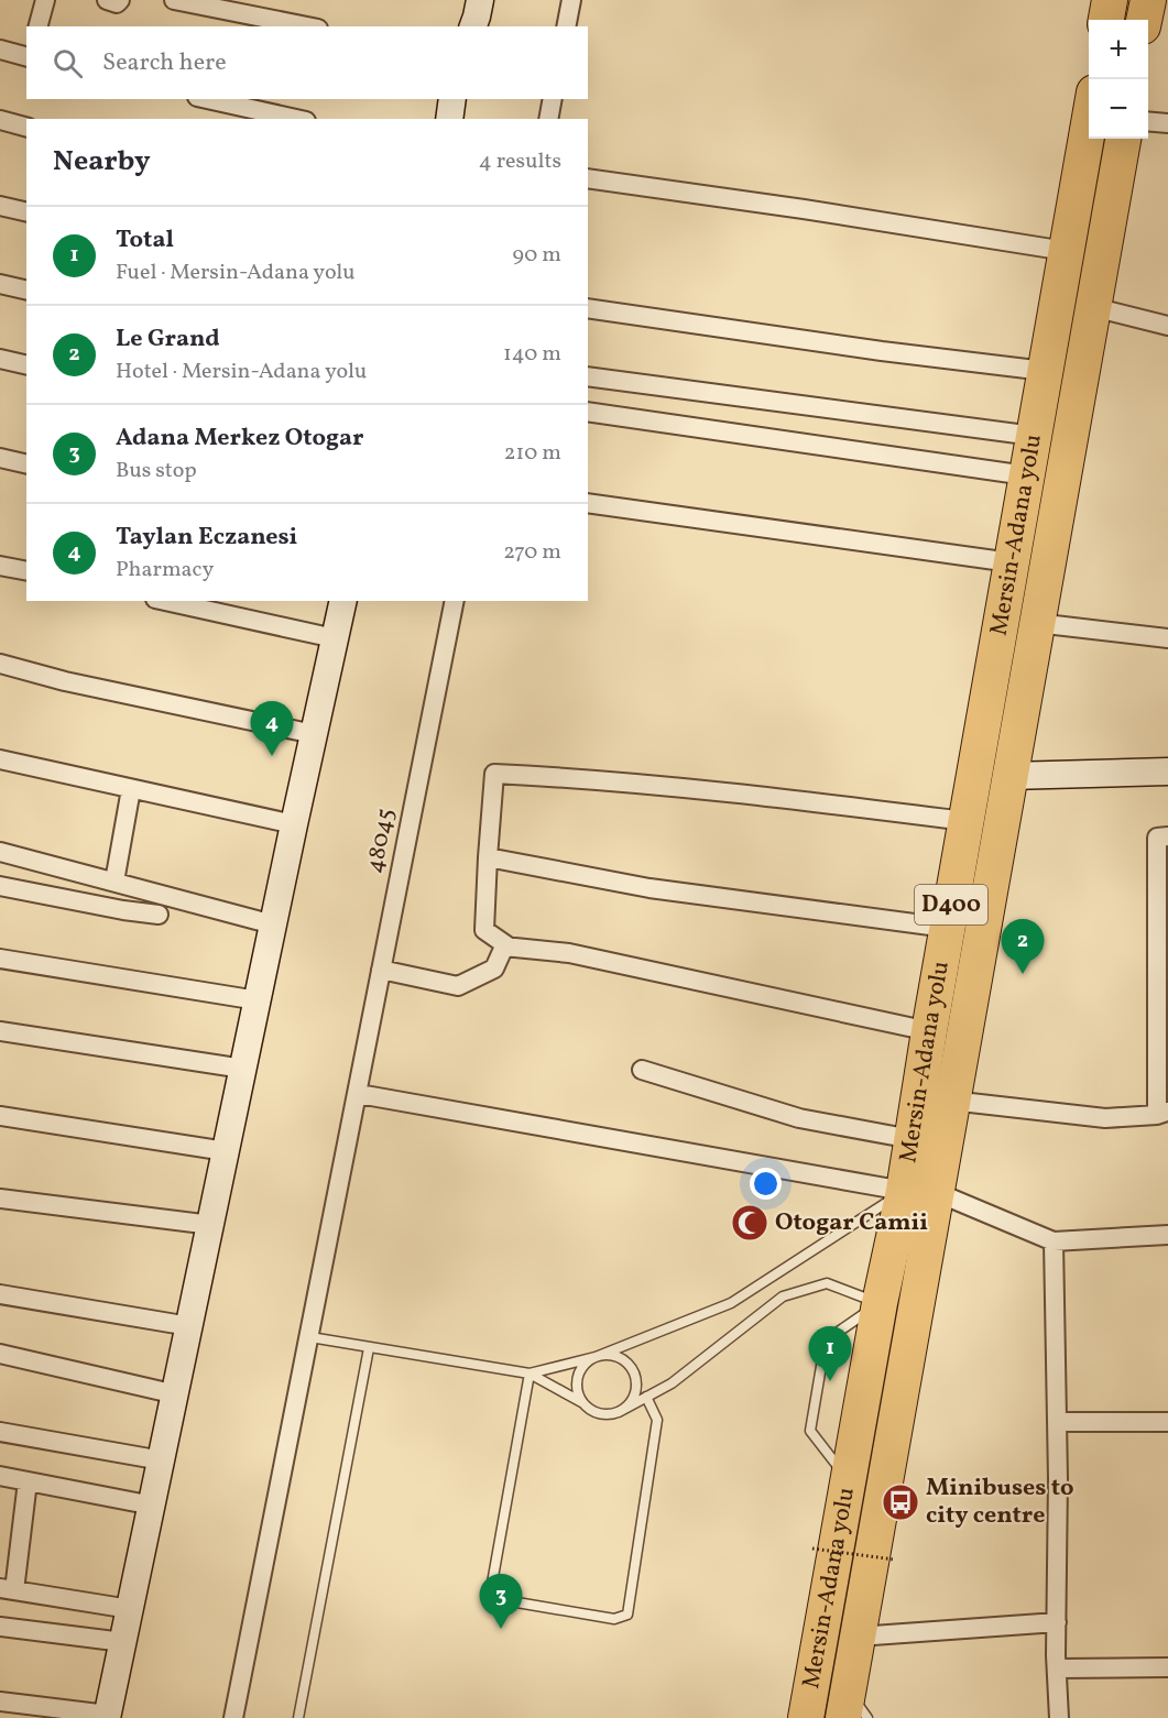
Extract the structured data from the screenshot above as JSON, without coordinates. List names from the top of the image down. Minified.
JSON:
{"streets":{"highway":["Mersin-Adana yolu","D400"],"street":["48045"]},"places":{"mosque":["Otogar Camii"],"bus stop":["Minibuses to city centre"]},"page":{"map_buttons":["+","−"],"search":"Search here","heading":["Nearby","4 results"],"list":[{"mark":"1","name":"Total","note":"Fuel · Mersin-Adana yolu","value":"90 m"},{"mark":"2","name":"Le Grand","note":"Hotel · Mersin-Adana yolu","value":"140 m"},{"mark":"3","name":"Adana Merkez Otogar","note":"Bus stop","value":"210 m"},{"mark":"4","name":"Taylan Eczanesi","note":"Pharmacy","value":"270 m"}],"pins":["4","2","1","3"]}}
